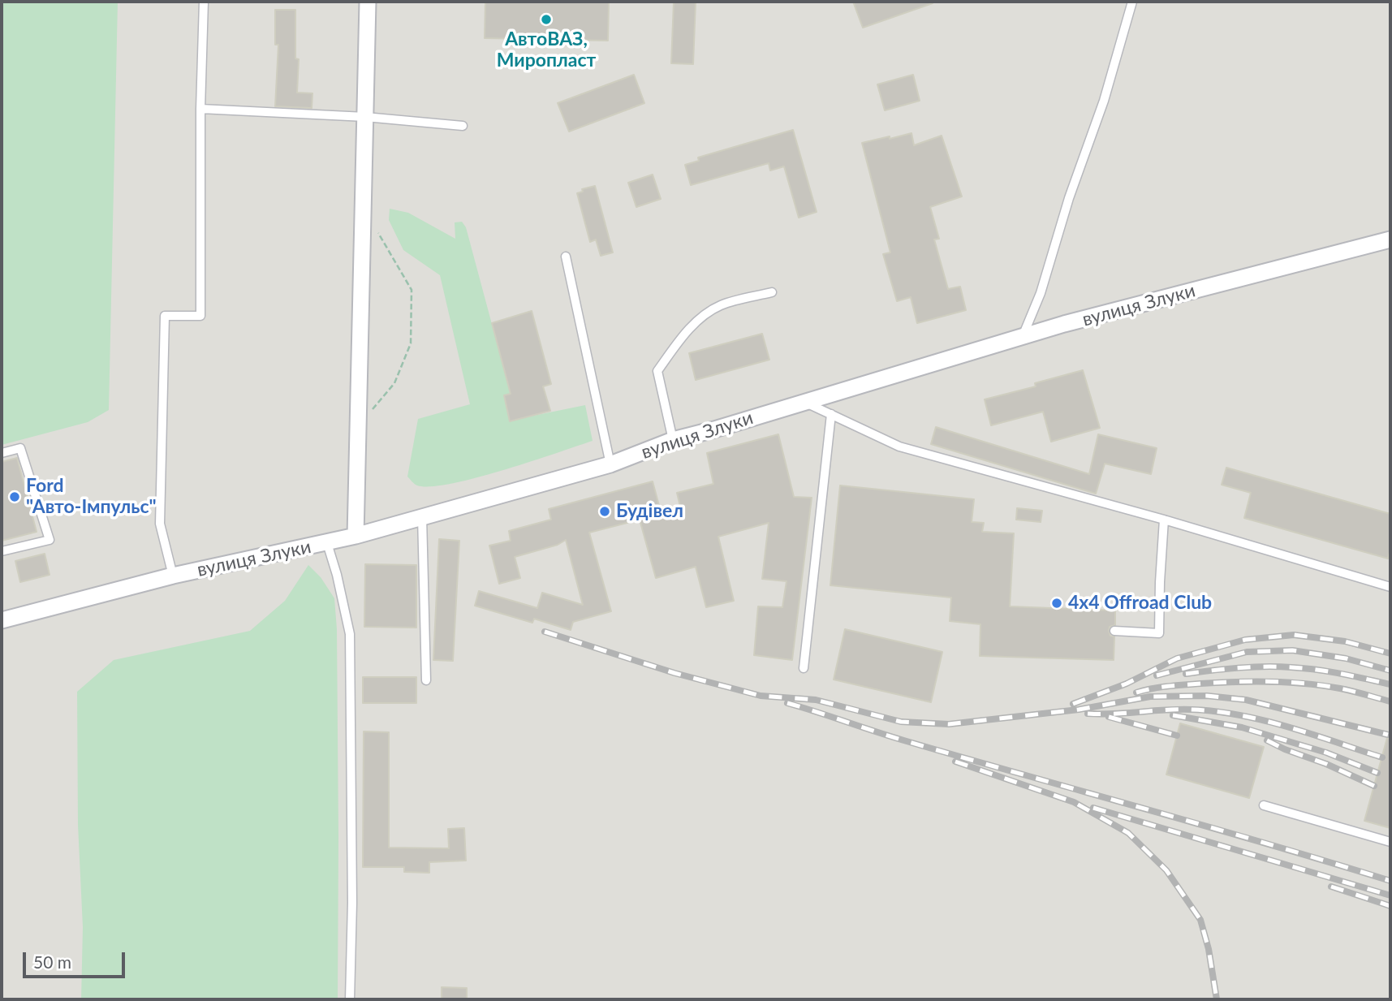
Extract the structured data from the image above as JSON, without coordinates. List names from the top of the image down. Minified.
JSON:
{"streets":{"street":["вулиця Злуки"]},"places":["АвтоВАЗ, Миропласт","Ford \"Авто-Імпульс\"","Будівел","4x4 Offroad Club"],"scale_bar":"50 m"}
